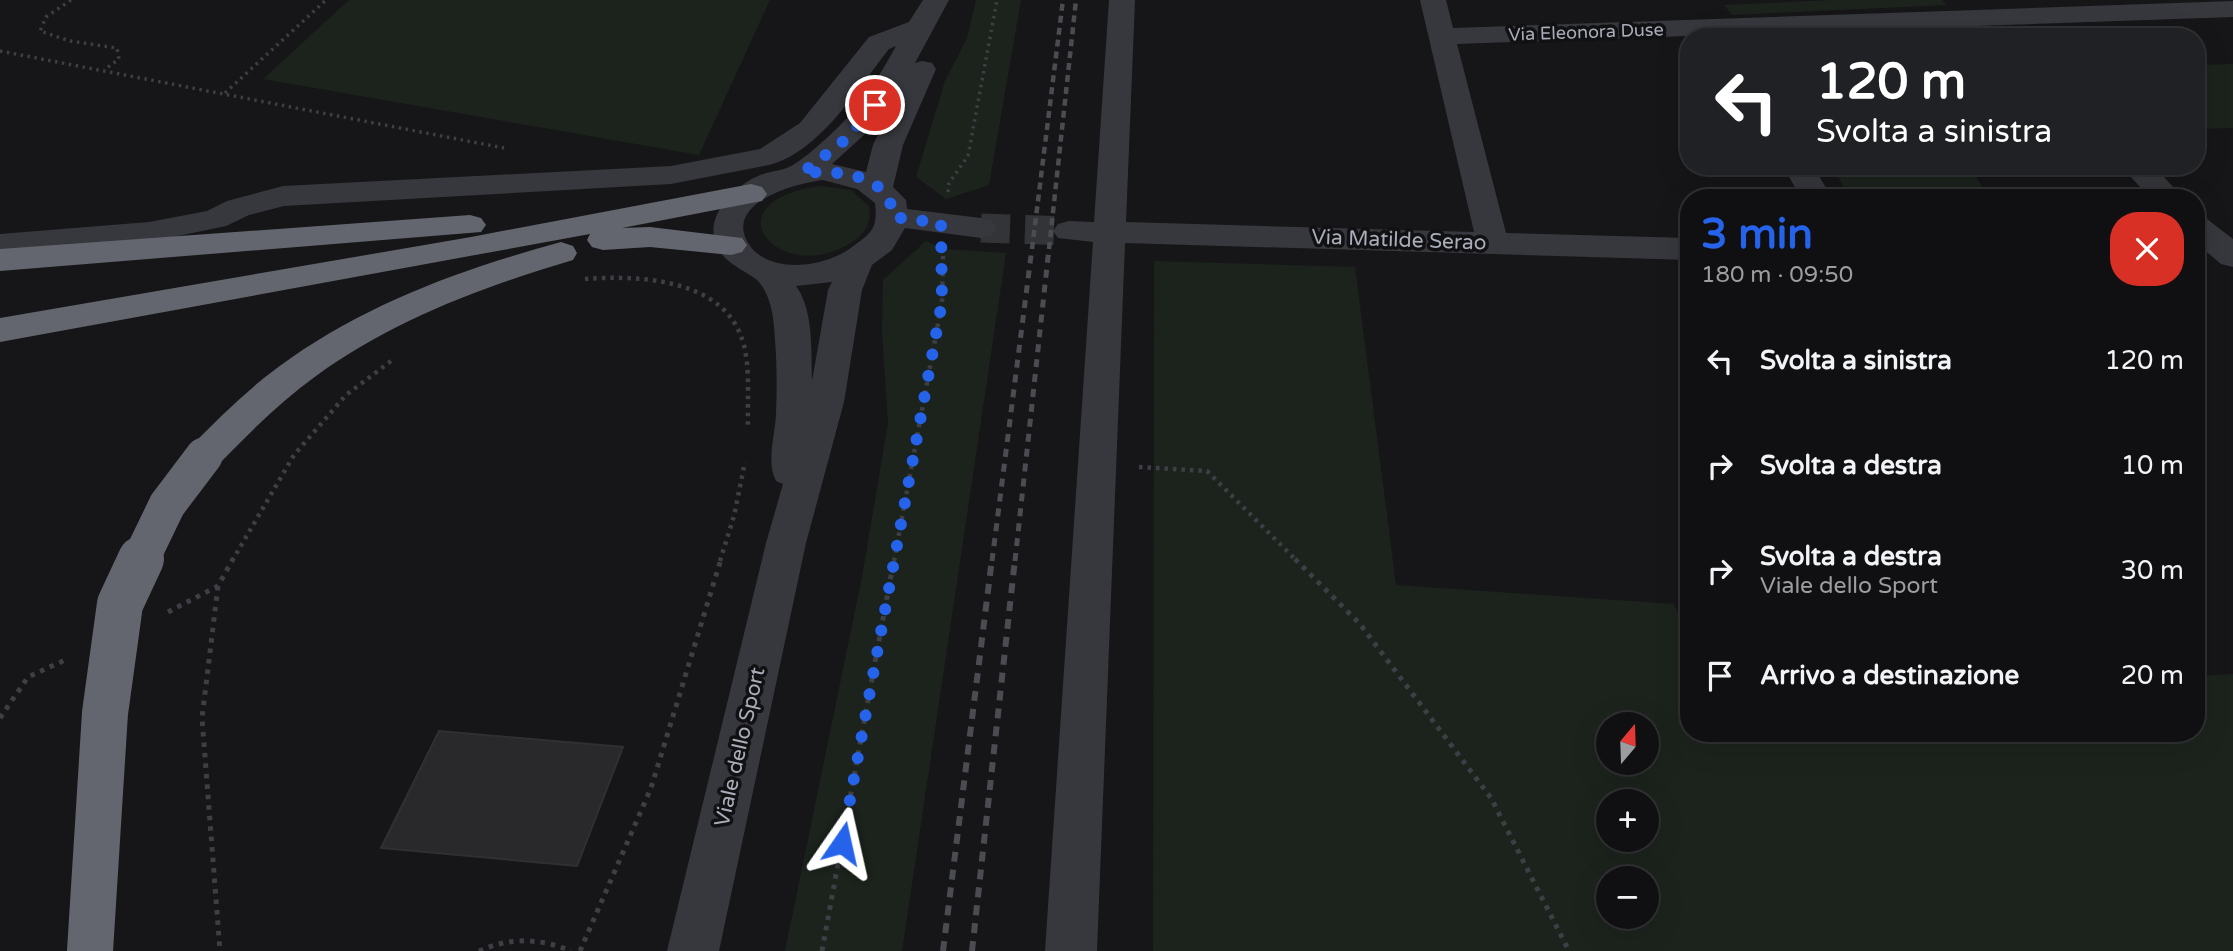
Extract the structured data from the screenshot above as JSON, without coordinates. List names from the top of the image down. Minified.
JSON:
{"streets":{"street":["Via Eleonora Duse","Via Matilde Serao","Viale dello Sport"]},"north":"top","page":{"turn":["120 m","Svolta a sinistra"],"heading":["3 min","180 m · 09:50"],"list":[{"name":"Svolta a sinistra","value":"120 m"},{"name":"Svolta a destra","value":"10 m"},{"name":"Svolta a destra","note":"Viale dello Sport","value":"30 m"},{"name":"Arrivo a destinazione","value":"20 m"}],"map_buttons":["+","−"]}}
